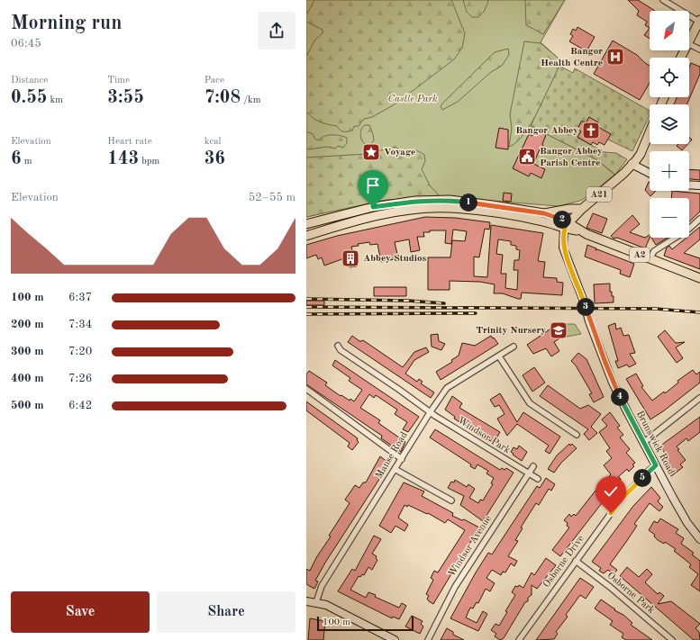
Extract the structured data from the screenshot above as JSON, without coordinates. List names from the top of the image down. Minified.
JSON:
{"streets":{"main road":["A21","A2","Brunswick Road"],"street":["Windsor Park","Manse Road","Windsor Avenue","Osborne Drive","Osborne Park"]},"crossings":[["A21","A2"],["A21","Brunswick Road"],["A2","Brunswick Road"],["Windsor Park","Manse Road"],["Windsor Park","Windsor Avenue"],["Brunswick Road","Osborne Drive"],["Osborne Drive","Osborne Park"]],"parks":["Castle Park"],"places":{"hospital":["Bangor Health Centre"],"church":["Bangor Abbey"],"place":["Voyage"],"public building":["Bangor Abbey Parish Centre"],"building":["Abbey Studios"],"school or university":["Trinity Nursery"]},"scale_bar":"100 m","north":"bottom left","page":{"heading":["Morning run","06:45"],"map_buttons":["+","−"],"stats":[["Distance","0.55 km"],["Time","3:55"],["Pace","7:08 /km"],["Elevation","6 m"],["Heart rate","143 bpm"],["kcal","36"]],"chart":["Elevation","52–55 m"],"pins":["1","2","3","4","5"],"list":[{"name":"100 m","note":"6:37"},{"name":"200 m","note":"7:34"},{"name":"300 m","note":"7:20"},{"name":"400 m","note":"7:26"},{"name":"500 m","note":"6:42"}],"buttons":["Save","Share"],"scale":"100 m"}}
